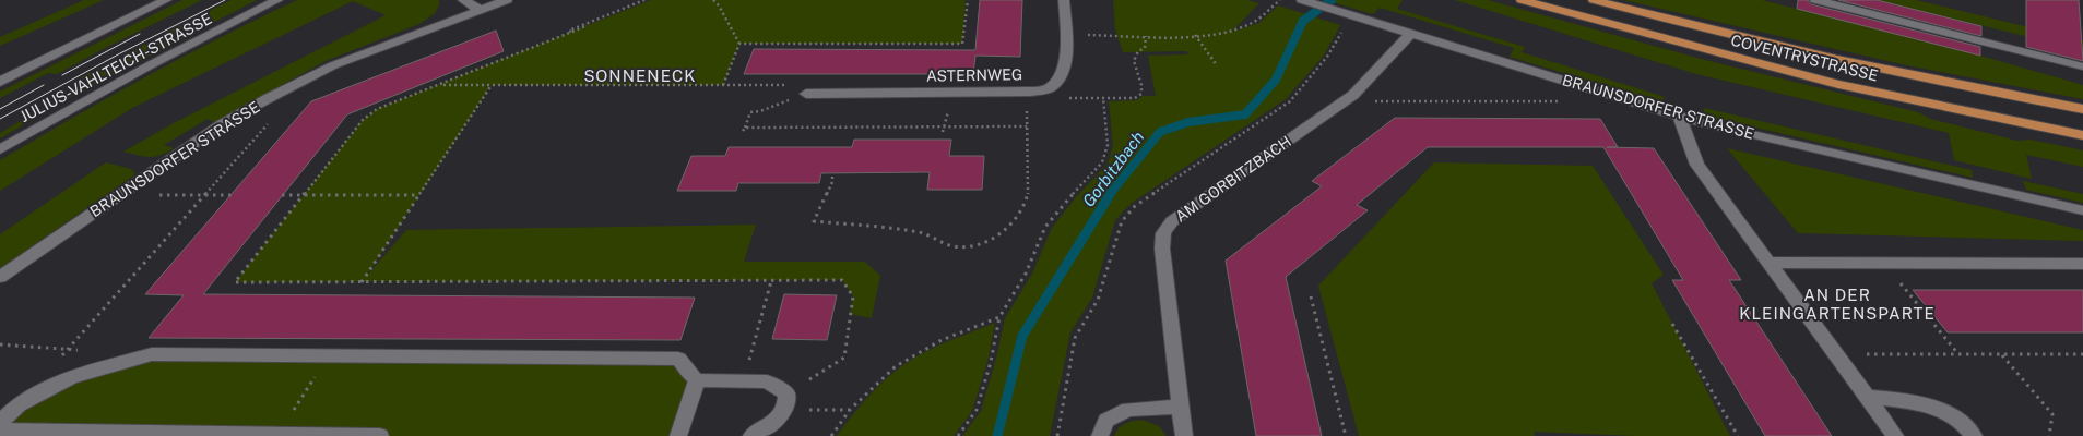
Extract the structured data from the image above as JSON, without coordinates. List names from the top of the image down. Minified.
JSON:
{"streets":{"main road":["COVENTRYSTRASSE"],"street":["JULIUS-VAHLTEICH-STRASSE","ASTERNWEG","BRAUNSDORFER STRASSE","AM GORBITZBACH"]},"crossings":[["BRAUNSDORFER STRASSE","AM GORBITZBACH"]],"districts":["SONNENECK","AN DER KLEINGARTENSPARTE"],"water":["Gorbitzbach"]}
